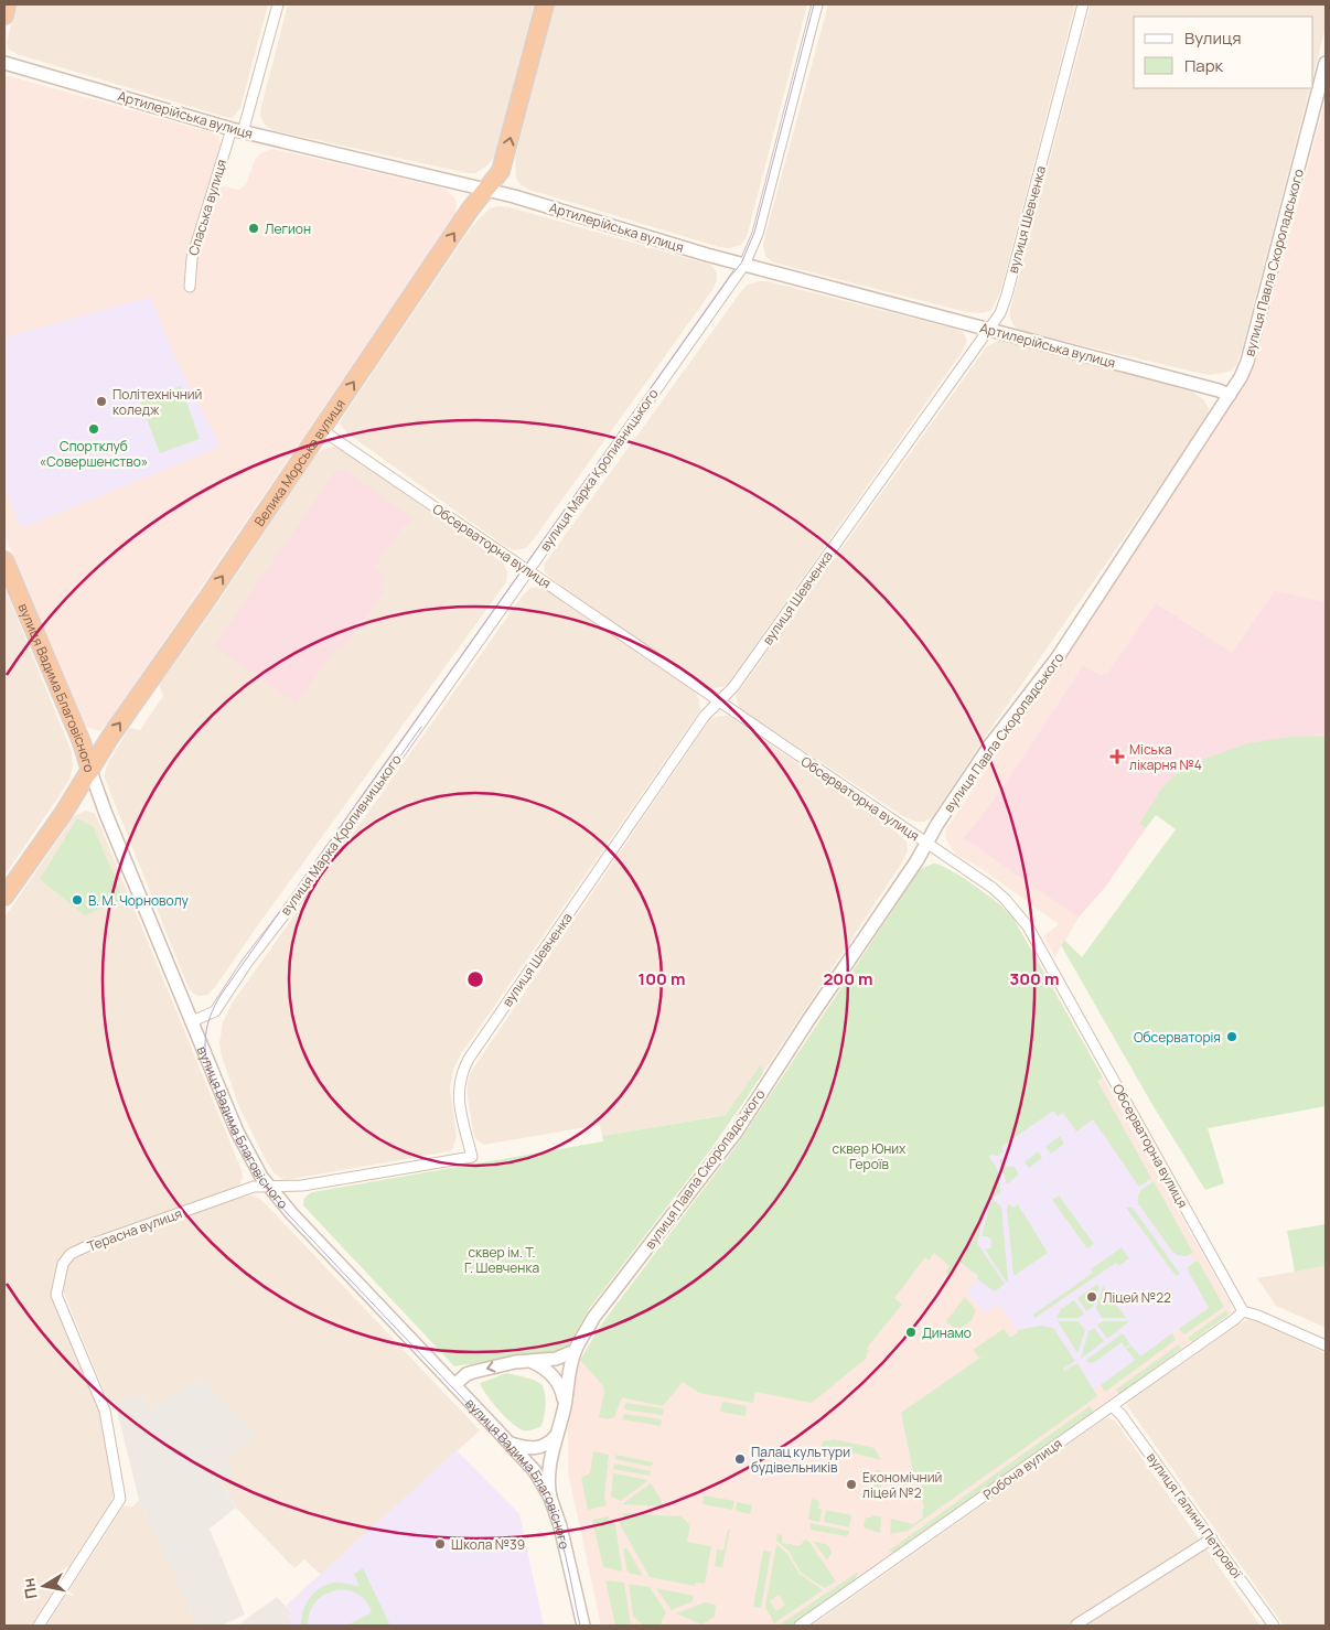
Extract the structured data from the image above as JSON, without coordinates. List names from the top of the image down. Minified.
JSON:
{"streets":{"highway":["Велика Морська вулиця","вулиця Вадима Благовісного"],"street":["Артилерійська вулиця","Спаська вулиця","вулиця Шевченка","вулиця Павла Скоропадського","вулиця Марка Кропивницького","Обсерваторна вулиця","Терасна вулиця","Робоча вулиця","вулиця Галини Петрової"]},"crossings":[["Артилерійська вулиця","Спаська вулиця"],["Артилерійська вулиця","вулиця Шевченка"],["Артилерійська вулиця","вулиця Павла Скоропадського"],["Артилерійська вулиця","Велика Морська вулиця"],["Артилерійська вулиця","вулиця Марка Кропивницького"],["вулиця Шевченка","Обсерваторна вулиця"],["вулиця Шевченка","Терасна вулиця"],["вулиця Павла Скоропадського","Обсерваторна вулиця"],["вулиця Павла Скоропадського","вулиця Вадима Благовісного"],["Велика Морська вулиця","Обсерваторна вулиця"],["Велика Морська вулиця","вулиця Вадима Благовісного"],["вулиця Марка Кропивницького","Обсерваторна вулиця"],["вулиця Марка Кропивницького","вулиця Вадима Благовісного"],["Обсерваторна вулиця","Робоча вулиця"],["вулиця Вадима Благовісного","Терасна вулиця"],["Робоча вулиця","вулиця Галини Петрової"]],"one_way":["Велика Морська вулиця"],"parks":["сквер Юних Героїв","сквер ім. Т. Г. Шевченка"],"places":{"other":["Легион","Політехнічний коледж","Спортклуб «Совершенство»","В. М. Чорноволу","Обсерваторія","Ліцей №22","Динамо","Палац культури будівельників","Економічний ліцей №2","Школа №39"],"health":["Міська лікарня №4"]},"legend":["Вулиця","Парк"],"north":"left","rings":["100 m","200 m","300 m"]}
